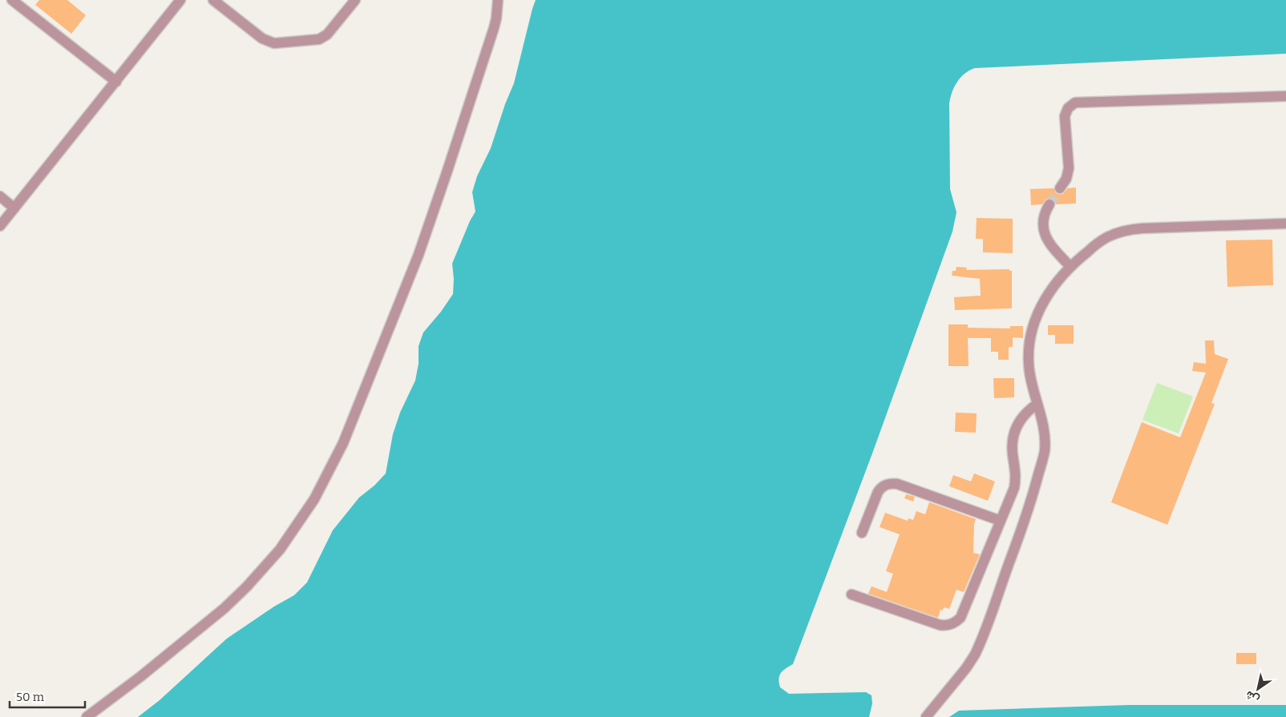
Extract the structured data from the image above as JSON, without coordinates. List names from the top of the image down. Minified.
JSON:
{"scale_bar":"50 m","north":"bottom left"}
